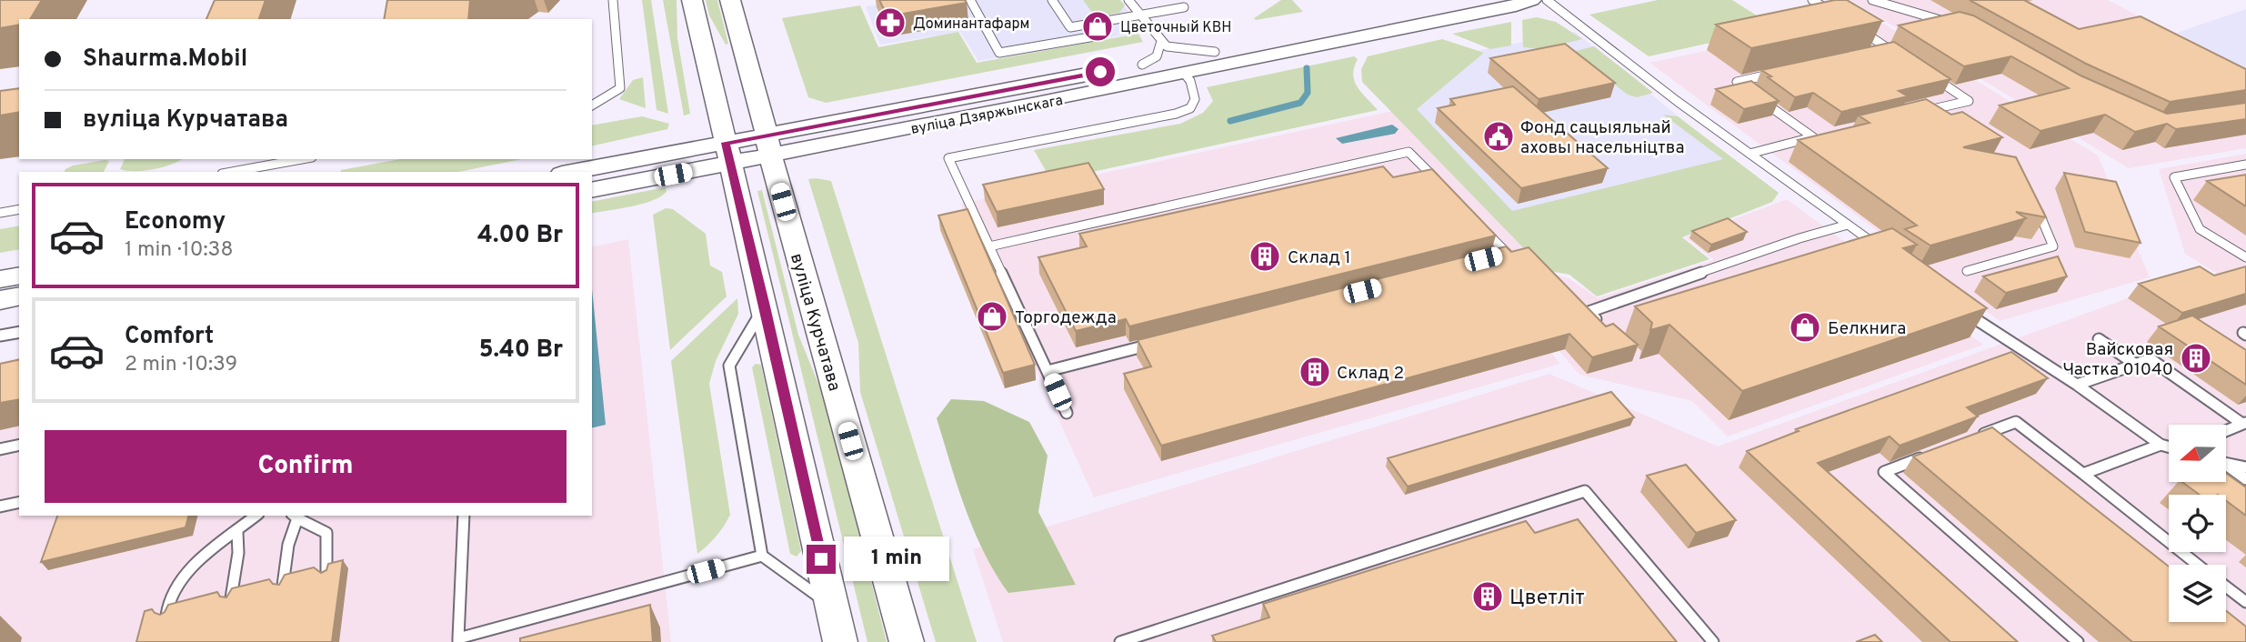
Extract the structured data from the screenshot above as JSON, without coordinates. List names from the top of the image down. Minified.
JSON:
{"streets":{"main road":["вуліца Дзяржынскага","вуліца Курчатава"]},"crossings":[["вуліца Дзяржынскага","вуліца Курчатава"]],"places":{"pharmacy":["Доминантафарм"],"shop":["Цветочный КВН","Торгодежда","Белкнига"],"public building":["Фонд сацыяльнай аховы насельніцтва"],"building":["Склад 1","Вайсковая Частка 01040","Склад 2","Цветліт"]},"north":"left","page":{"banner":["Shaurma.Mobil","вуліца Курчатава"],"list":[{"name":"Economy","note":"1 min · 10:38","value":"4.00 Br"},{"name":"Comfort","note":"2 min · 10:39","value":"5.40 Br"}],"buttons":"Confirm","bubble":"1 min"}}
